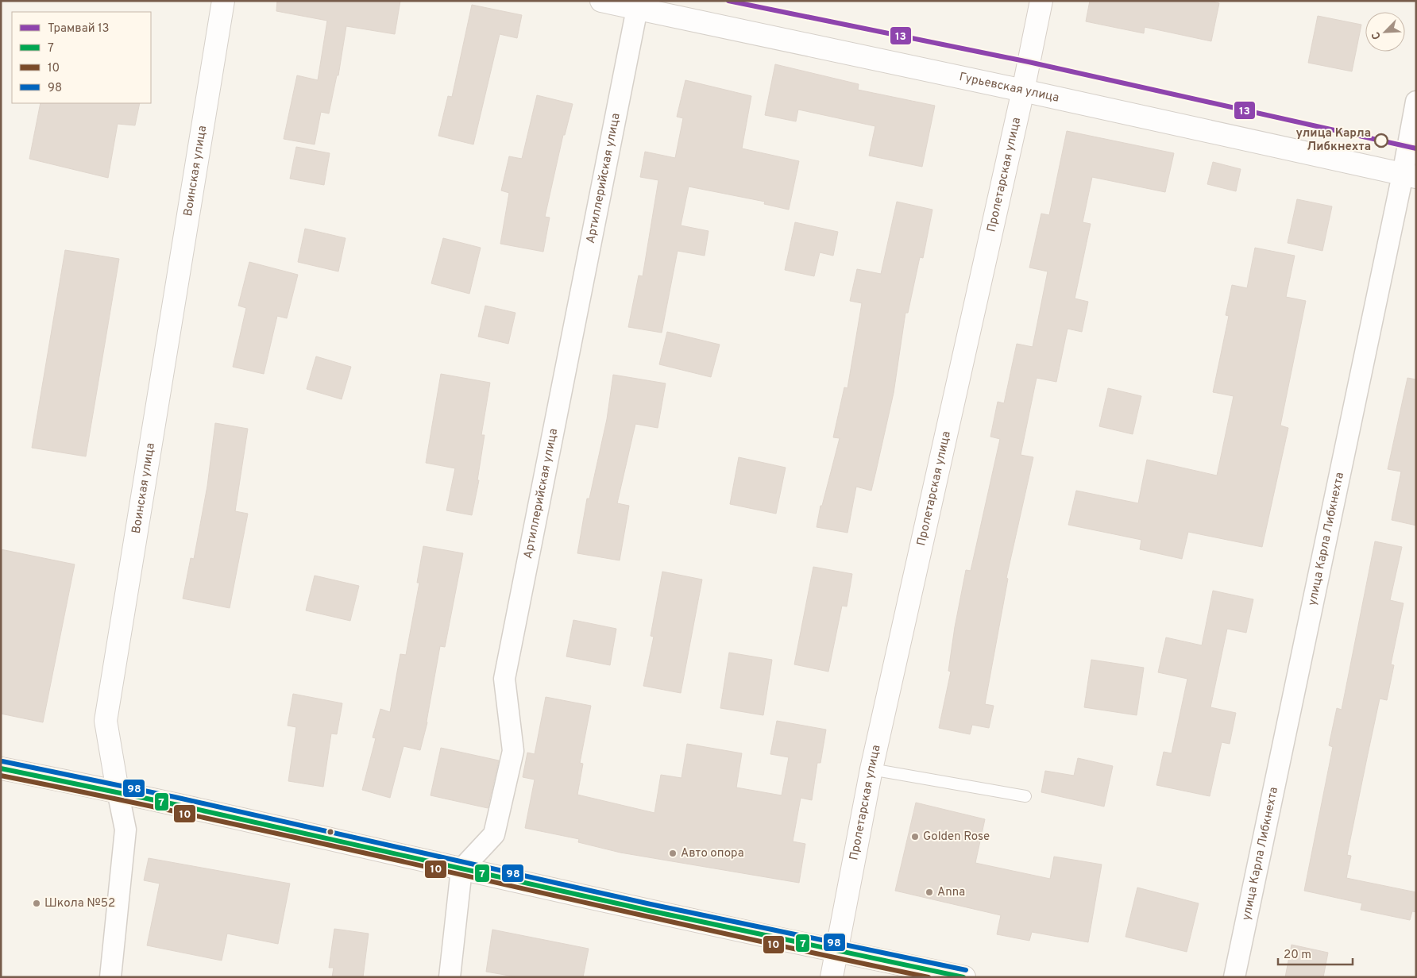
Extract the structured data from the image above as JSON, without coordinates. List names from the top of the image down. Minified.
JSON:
{"streets":{"main road":["Гурьевская улица","Воинская улица","Пролетарская улица"],"street":["Артиллерийская улица","улица Карла Либкнехта"]},"crossings":[["Гурьевская улица","Пролетарская улица"],["Гурьевская улица","Артиллерийская улица"],["Гурьевская улица","улица Карла Либкнехта"]],"places":["улица Карла Либкнехта","Golden Rose","Авто опора","Anna","Школа №52"],"lines":["tram line 13","transit line 98","transit line 7","transit line 10"],"legend":["Трамвай 13","7","10","98"],"scale_bar":"20 m","north":"bottom left"}
